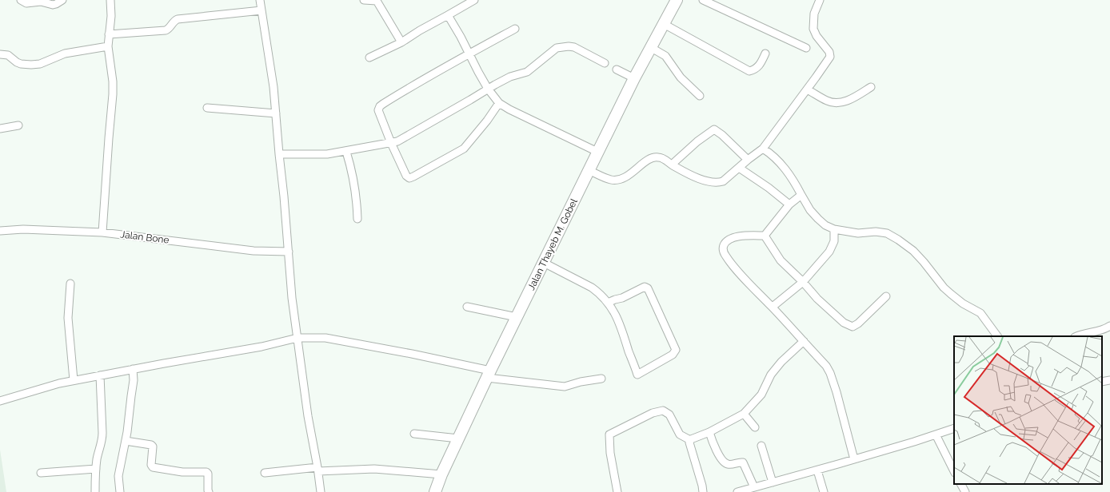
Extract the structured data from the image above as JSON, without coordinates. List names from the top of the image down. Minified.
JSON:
{"streets":{"main road":["Jalan Thayeb M. Gobel"],"street":["Jalan Bone"]}}
